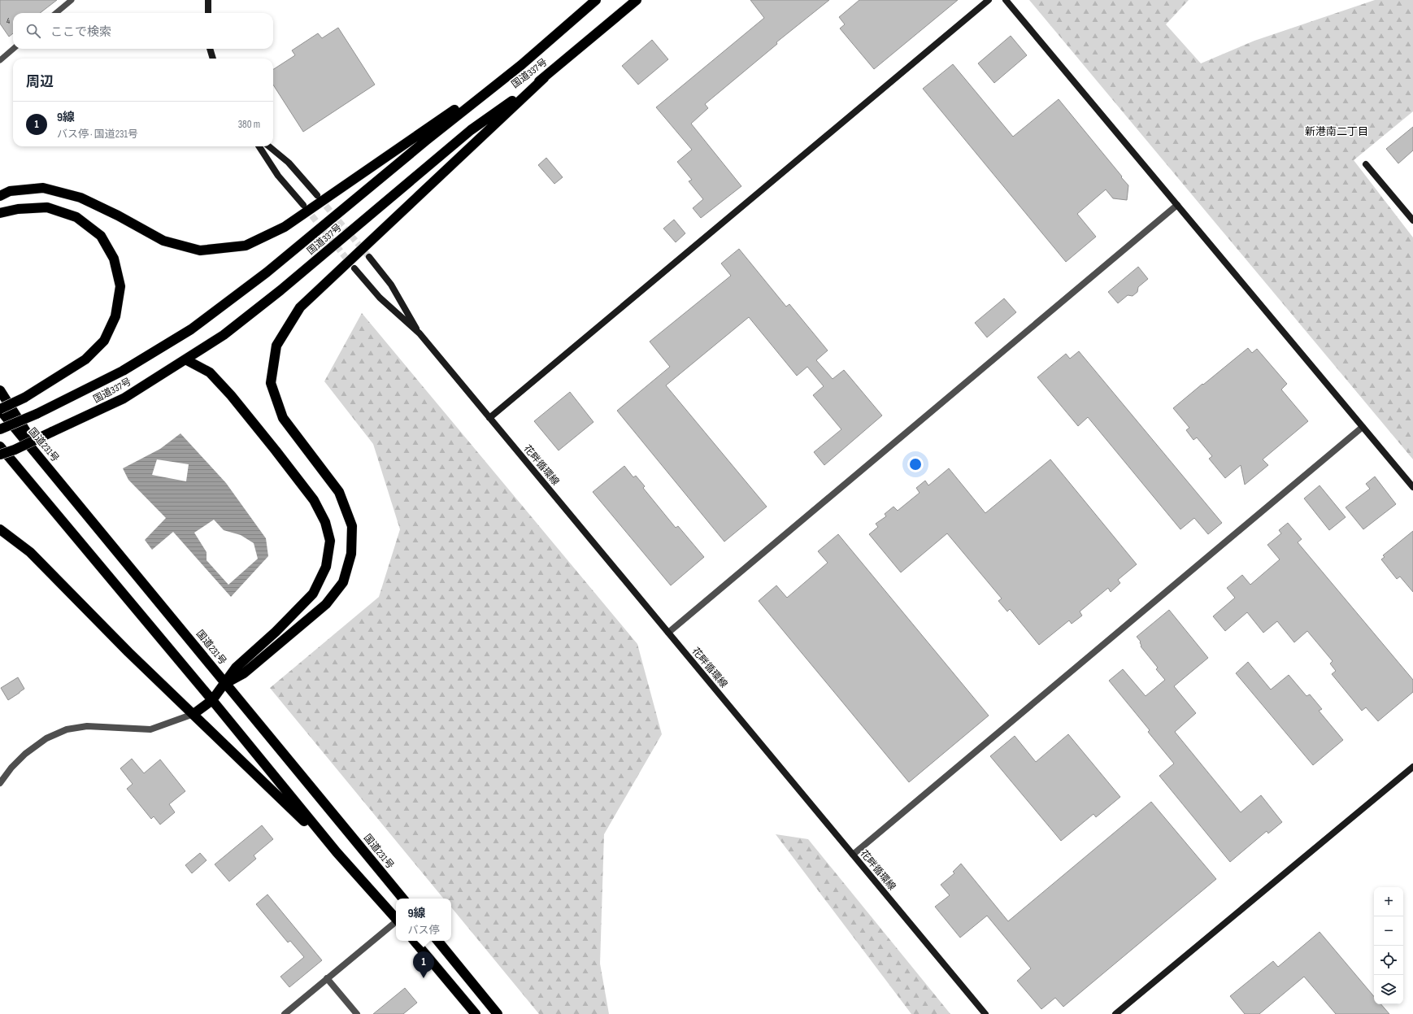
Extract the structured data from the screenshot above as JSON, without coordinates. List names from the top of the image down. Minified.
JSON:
{"streets":{"highway":["国道337号","国道231号"],"street":["花畔循環線"]},"districts":["新港南二丁目"],"house_numbers":["4"],"page":{"search":"ここで検索","heading":"周辺","list":[{"mark":"1","name":"9線","note":"バス停 · 国道231号","value":"380 m"}],"map_buttons":["+","−"],"popup":["9線","バス停"],"pins":"1"}}
